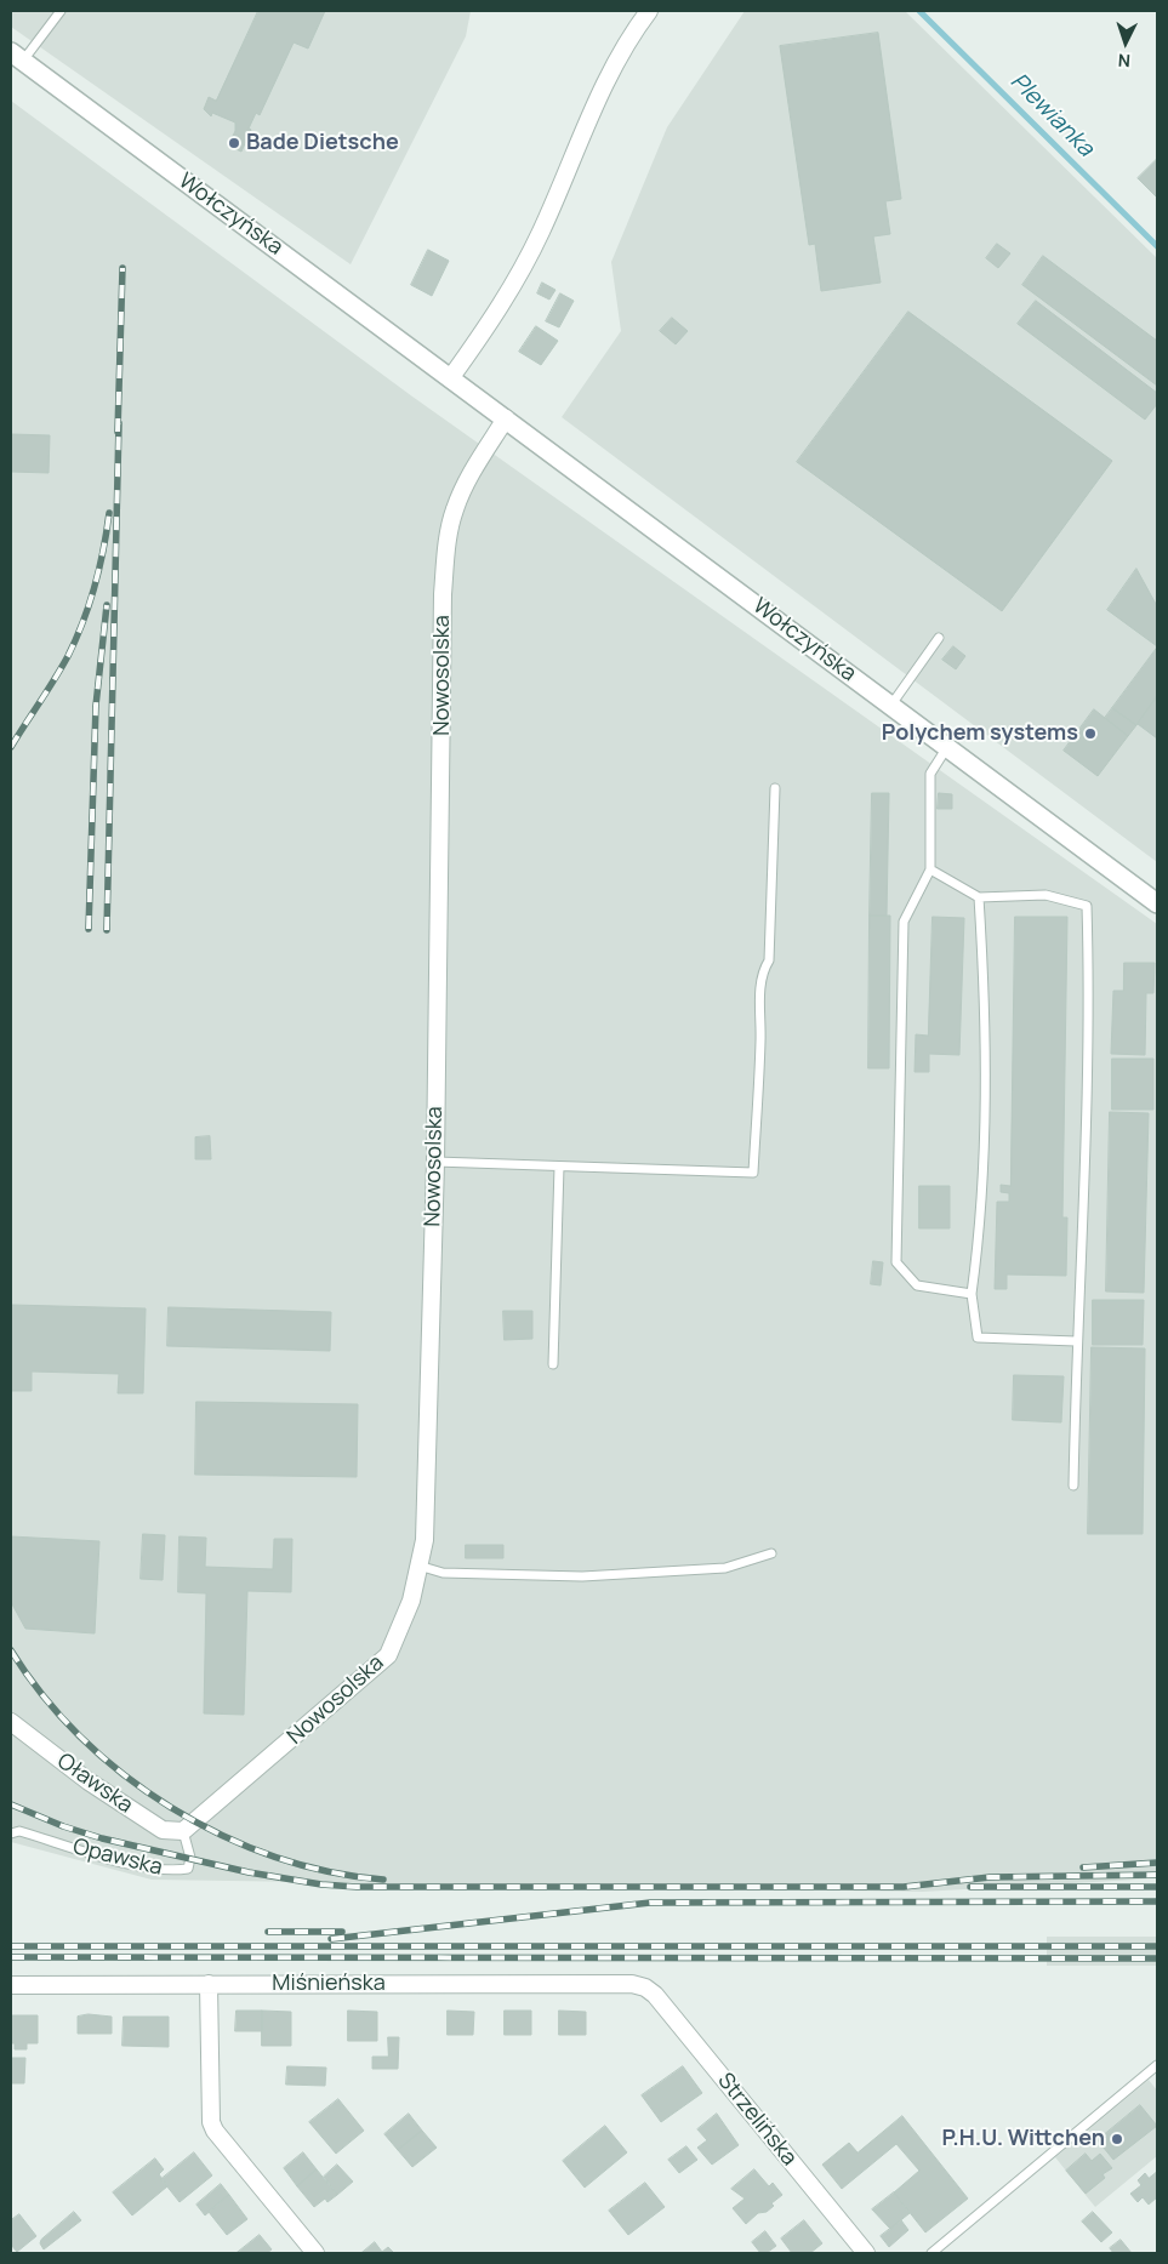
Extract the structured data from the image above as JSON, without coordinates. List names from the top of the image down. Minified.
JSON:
{"streets":{"street":["Wołczyńska","Nowosolska","Oławska","Miśnieńska","Strzelińska"],"lane":["Opawska"]},"crossings":[["Wołczyńska","Nowosolska"],["Nowosolska","Oławska"],["Nowosolska","Opawska"],["Oławska","Opawska"],["Miśnieńska","Strzelińska"]],"water":["Plewianka"],"places":["Bade Dietsche","Polychem systems","P.H.U. Wittchen"],"north":"bottom"}
